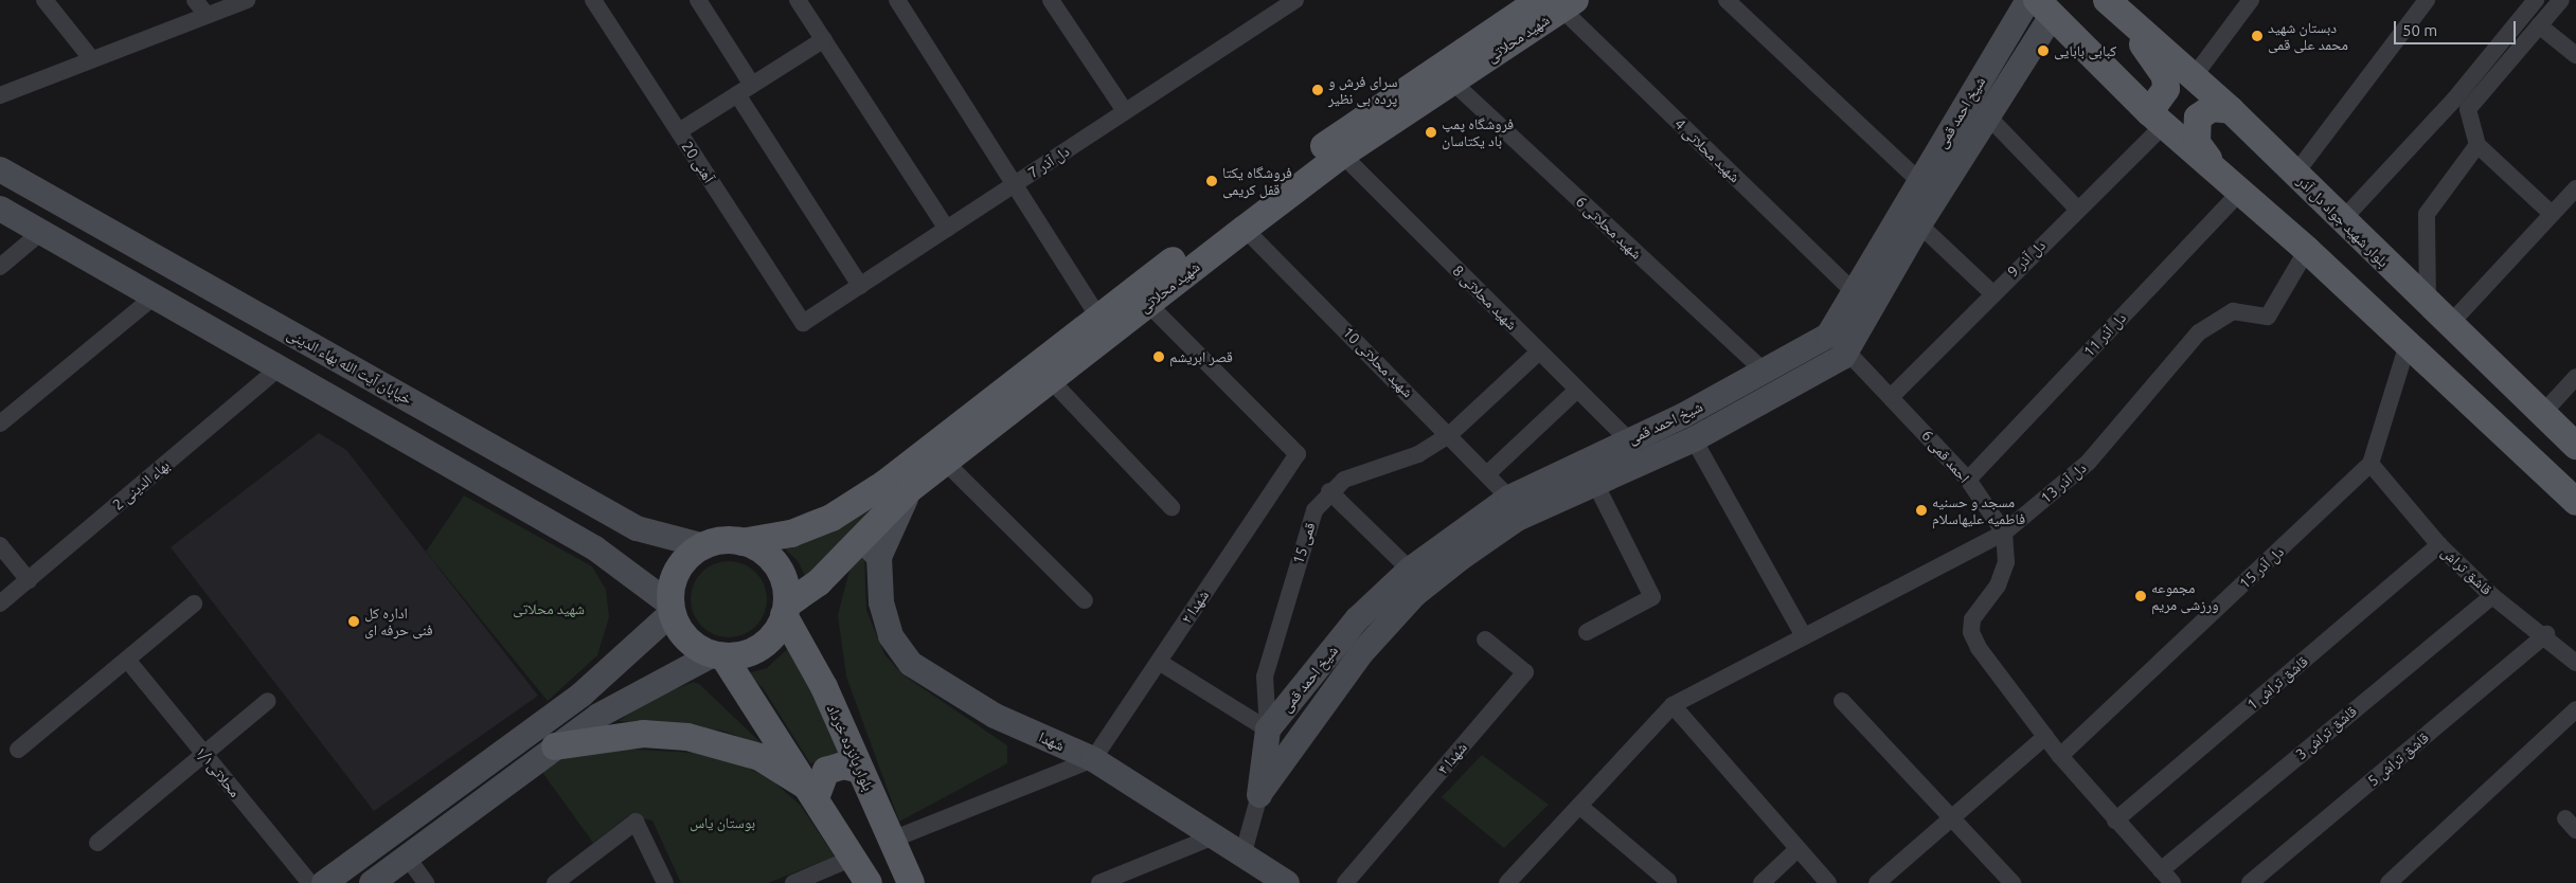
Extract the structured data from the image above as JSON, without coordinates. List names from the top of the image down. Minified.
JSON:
{"streets":{"main road":["شهید محلاتی","شیخ احمد قمی","بلوار شهید جواد دل آذر","خیابان آیت الله بهاء الدینی","شهدا","بلوار پانزده خرداد"],"street":["شهید محلاتی 4","آهنی 20","دل آذر 7","شهید محلاتی 6","دل آذر 9","شهید محلاتی 8","دل آذر 11","شهید محلاتی 10","احمد قمی 6","دل آذر 13","بهاء الدینی 2","قمی 15","دل آذر 15","قاشق تراش","شهدا ۲","قاشق تراش 1","قاشق تراش 3","شهدا ۴","قاشق تراش 5","محلاتی۱/۱"]},"crossings":[["شهید محلاتی","شهید محلاتی 4"],["شهید محلاتی","شهید محلاتی 6"],["شهید محلاتی","شهید محلاتی 8"],["شهید محلاتی","شهید محلاتی 10"],["شهید محلاتی","خیابان آیت الله بهاء الدینی"],["شهید محلاتی","شهدا ۲"],["شهید محلاتی","شهدا"],["شهید محلاتی","بلوار پانزده خرداد"],["شیخ احمد قمی","شهید محلاتی 4"],["شیخ احمد قمی","شهید محلاتی 6"],["شیخ احمد قمی","شهید محلاتی 8"],["شیخ احمد قمی","شهید محلاتی 10"],["شیخ احمد قمی","احمد قمی 6"],["شیخ احمد قمی","قمی 15"],["شیخ احمد قمی","شهدا"],["آهنی 20","دل آذر 7"],["دل آذر 9","احمد قمی 6"],["شهید محلاتی 8","قمی 15"],["دل آذر 11","احمد قمی 6"],["شهید محلاتی 10","قمی 15"],["خیابان آیت الله بهاء الدینی","بلوار پانزده خرداد"],["احمد قمی 6","دل آذر 13"],["دل آذر 15","قاشق تراش"],["قاشق تراش","قاشق تراش 1"],["قاشق تراش","قاشق تراش 3"],["قاشق تراش","قاشق تراش 5"],["شهدا ۲","شهدا"]],"parks":["شهید محلاتی","بوستان یاس"],"places":["دبستان شهید محمد علی قمی","کبابی بابایی","سرای فرش و پرده بی نظیر","فروشگاه پمپ باد یکتاسان","فروشگاه یکتا قفل کریمی","قصر ابریشم","مسجد و حسنیه فاطمیه علیهاسلام","مجموعه ورزشی مریم","اداره کل فنی حرفه ای"],"scale_bar":"50 m"}
